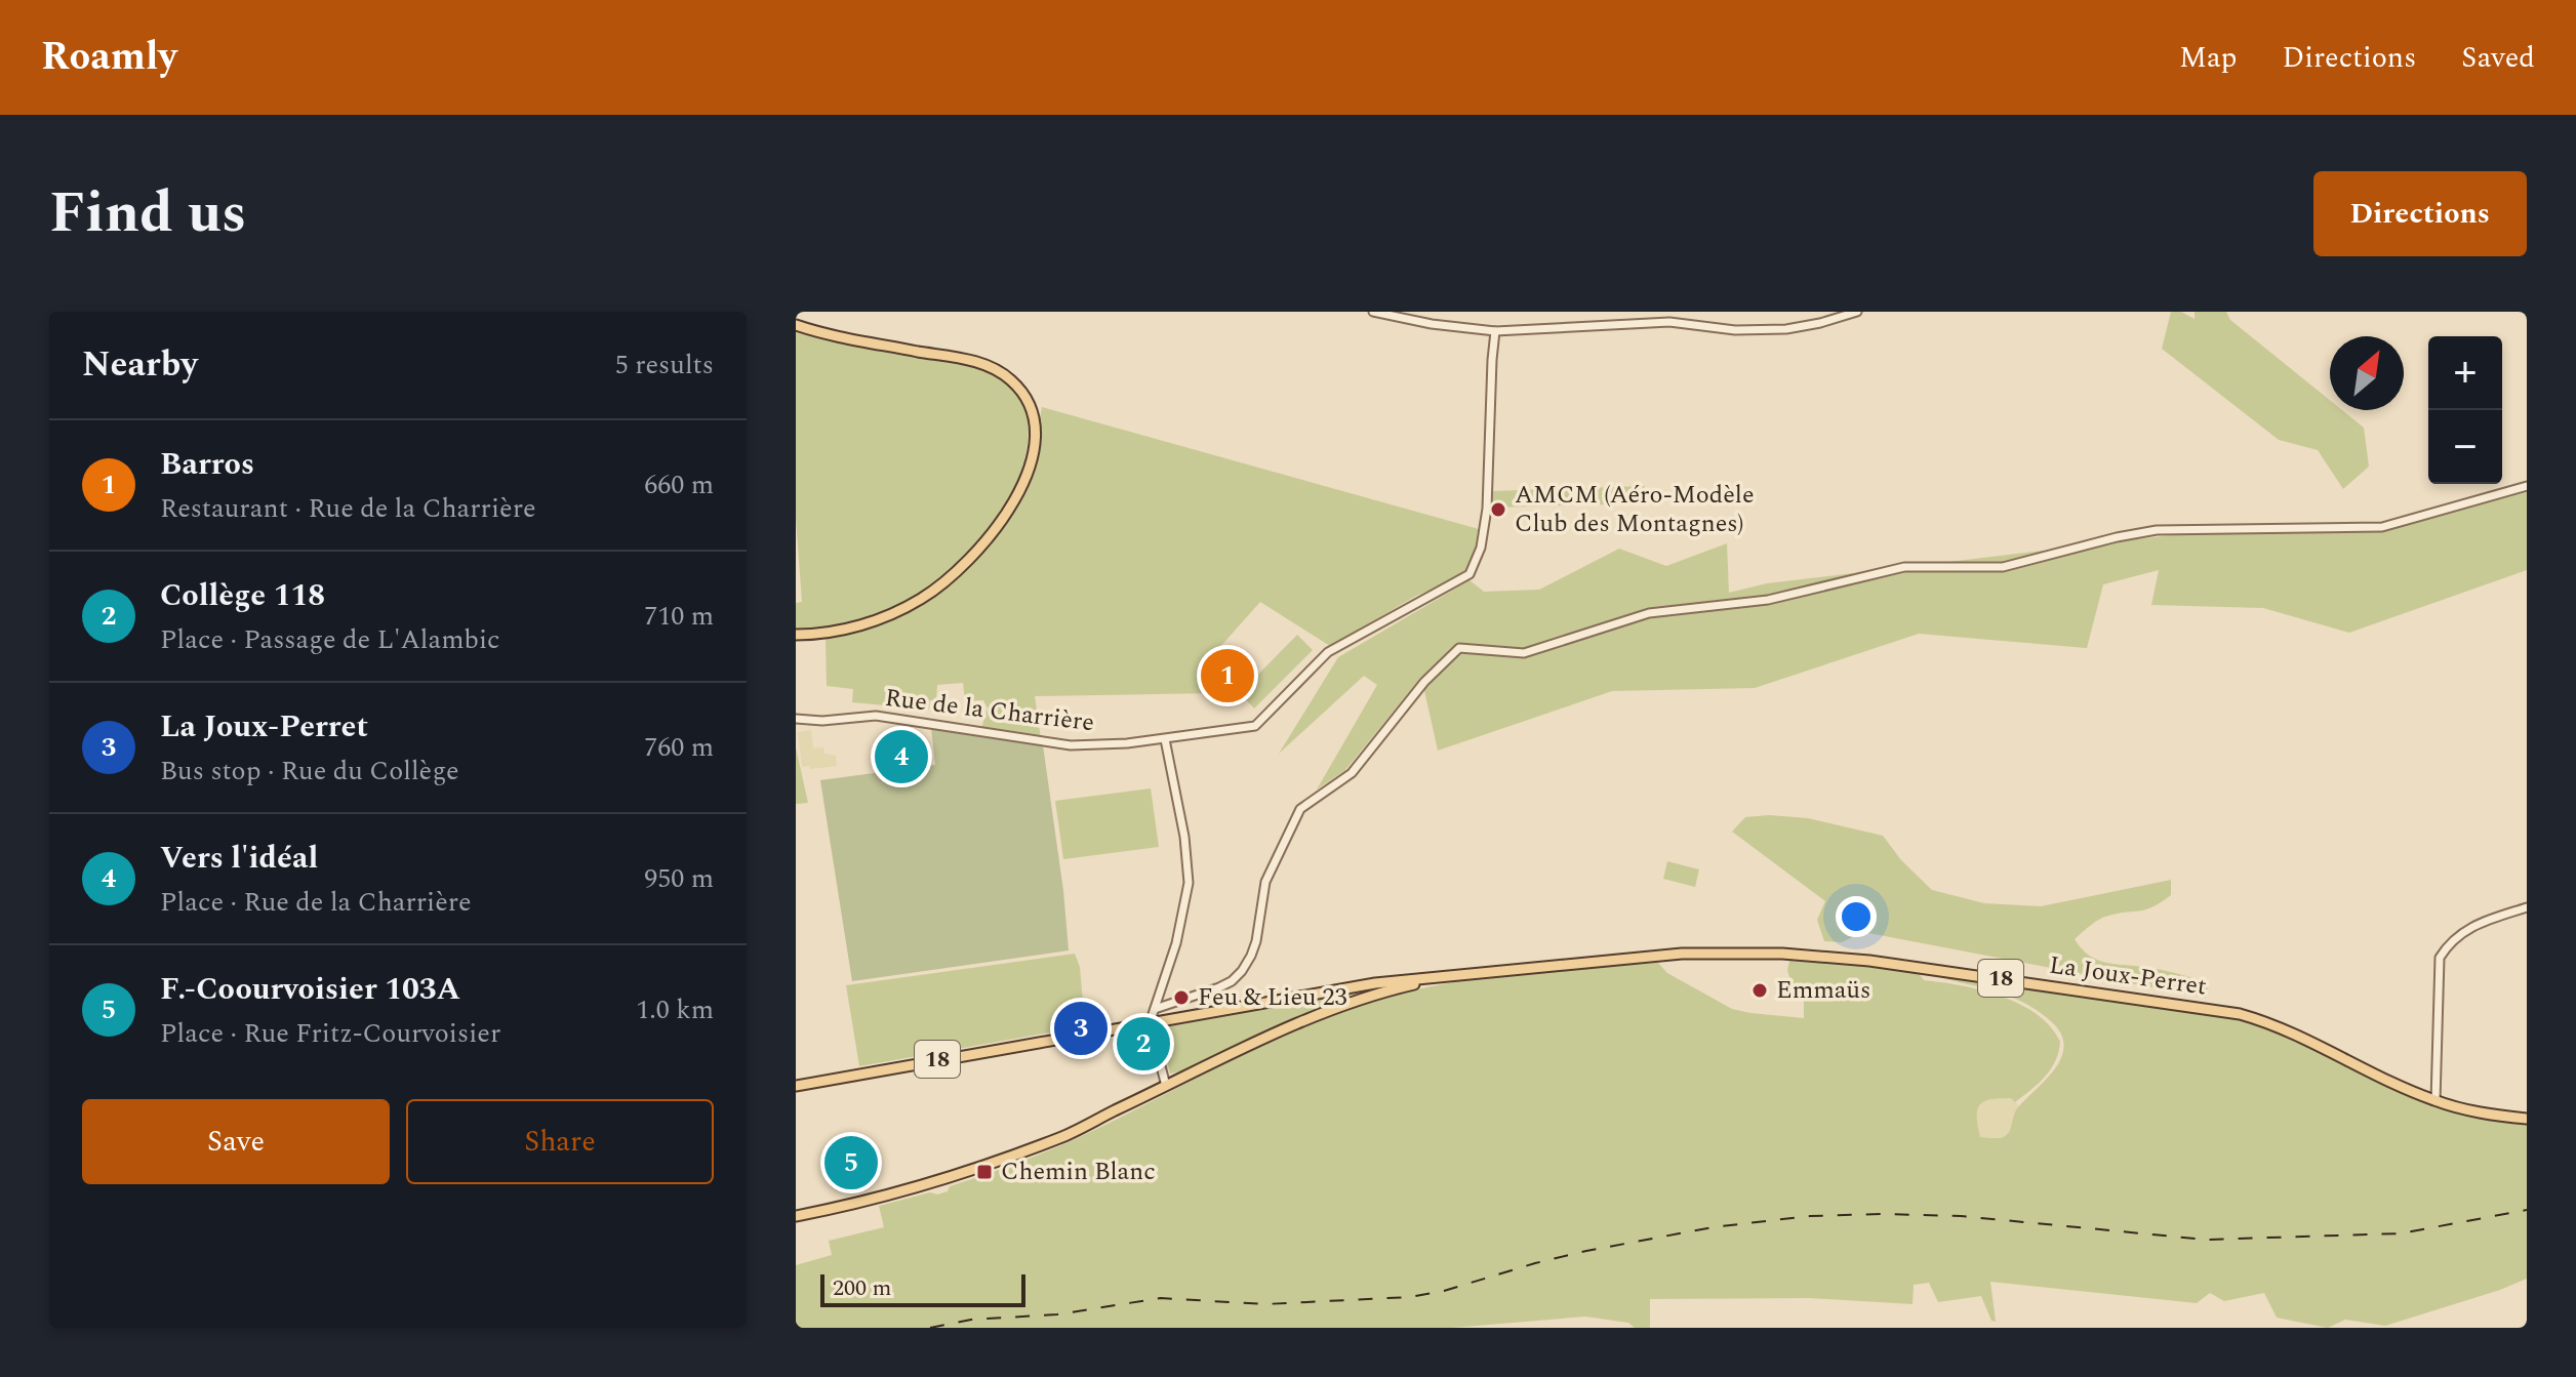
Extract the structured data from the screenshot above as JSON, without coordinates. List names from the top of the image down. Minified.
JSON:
{"streets":{"main road":["La Joux-Perret","18"],"street":["Rue de la Charrière"]},"crossings":[["La Joux-Perret","18"]],"places":{"other":["AMCM (Aéro-Modèle Club des Montagnes)","Emmaüs","Feu & Lieu 23"],"transit":["Chemin Blanc"]},"scale_bar":"200 m","north":"top right","page":{"header":"Roamly","nav":["Map","Directions","Saved"],"title":"Find us","buttons":["Directions",["Save","Share"]],"heading":["Nearby","5 results"],"map_buttons":["+","−"],"list":[{"mark":"1","name":"Barros","note":"Restaurant · Rue de la Charrière","value":"660 m"},{"mark":"2","name":"Collège 118","note":"Place · Passage de L'Alambic","value":"710 m"},{"mark":"3","name":"La Joux-Perret","note":"Bus stop · Rue du Collège","value":"760 m"},{"mark":"4","name":"Vers l'idéal","note":"Place · Rue de la Charrière","value":"950 m"},{"mark":"5","name":"F.-Coourvoisier 103A","note":"Place · Rue Fritz-Courvoisier","value":"1.0 km"}],"pins":["1","4","3","2","5"],"scale":"200 m"}}
